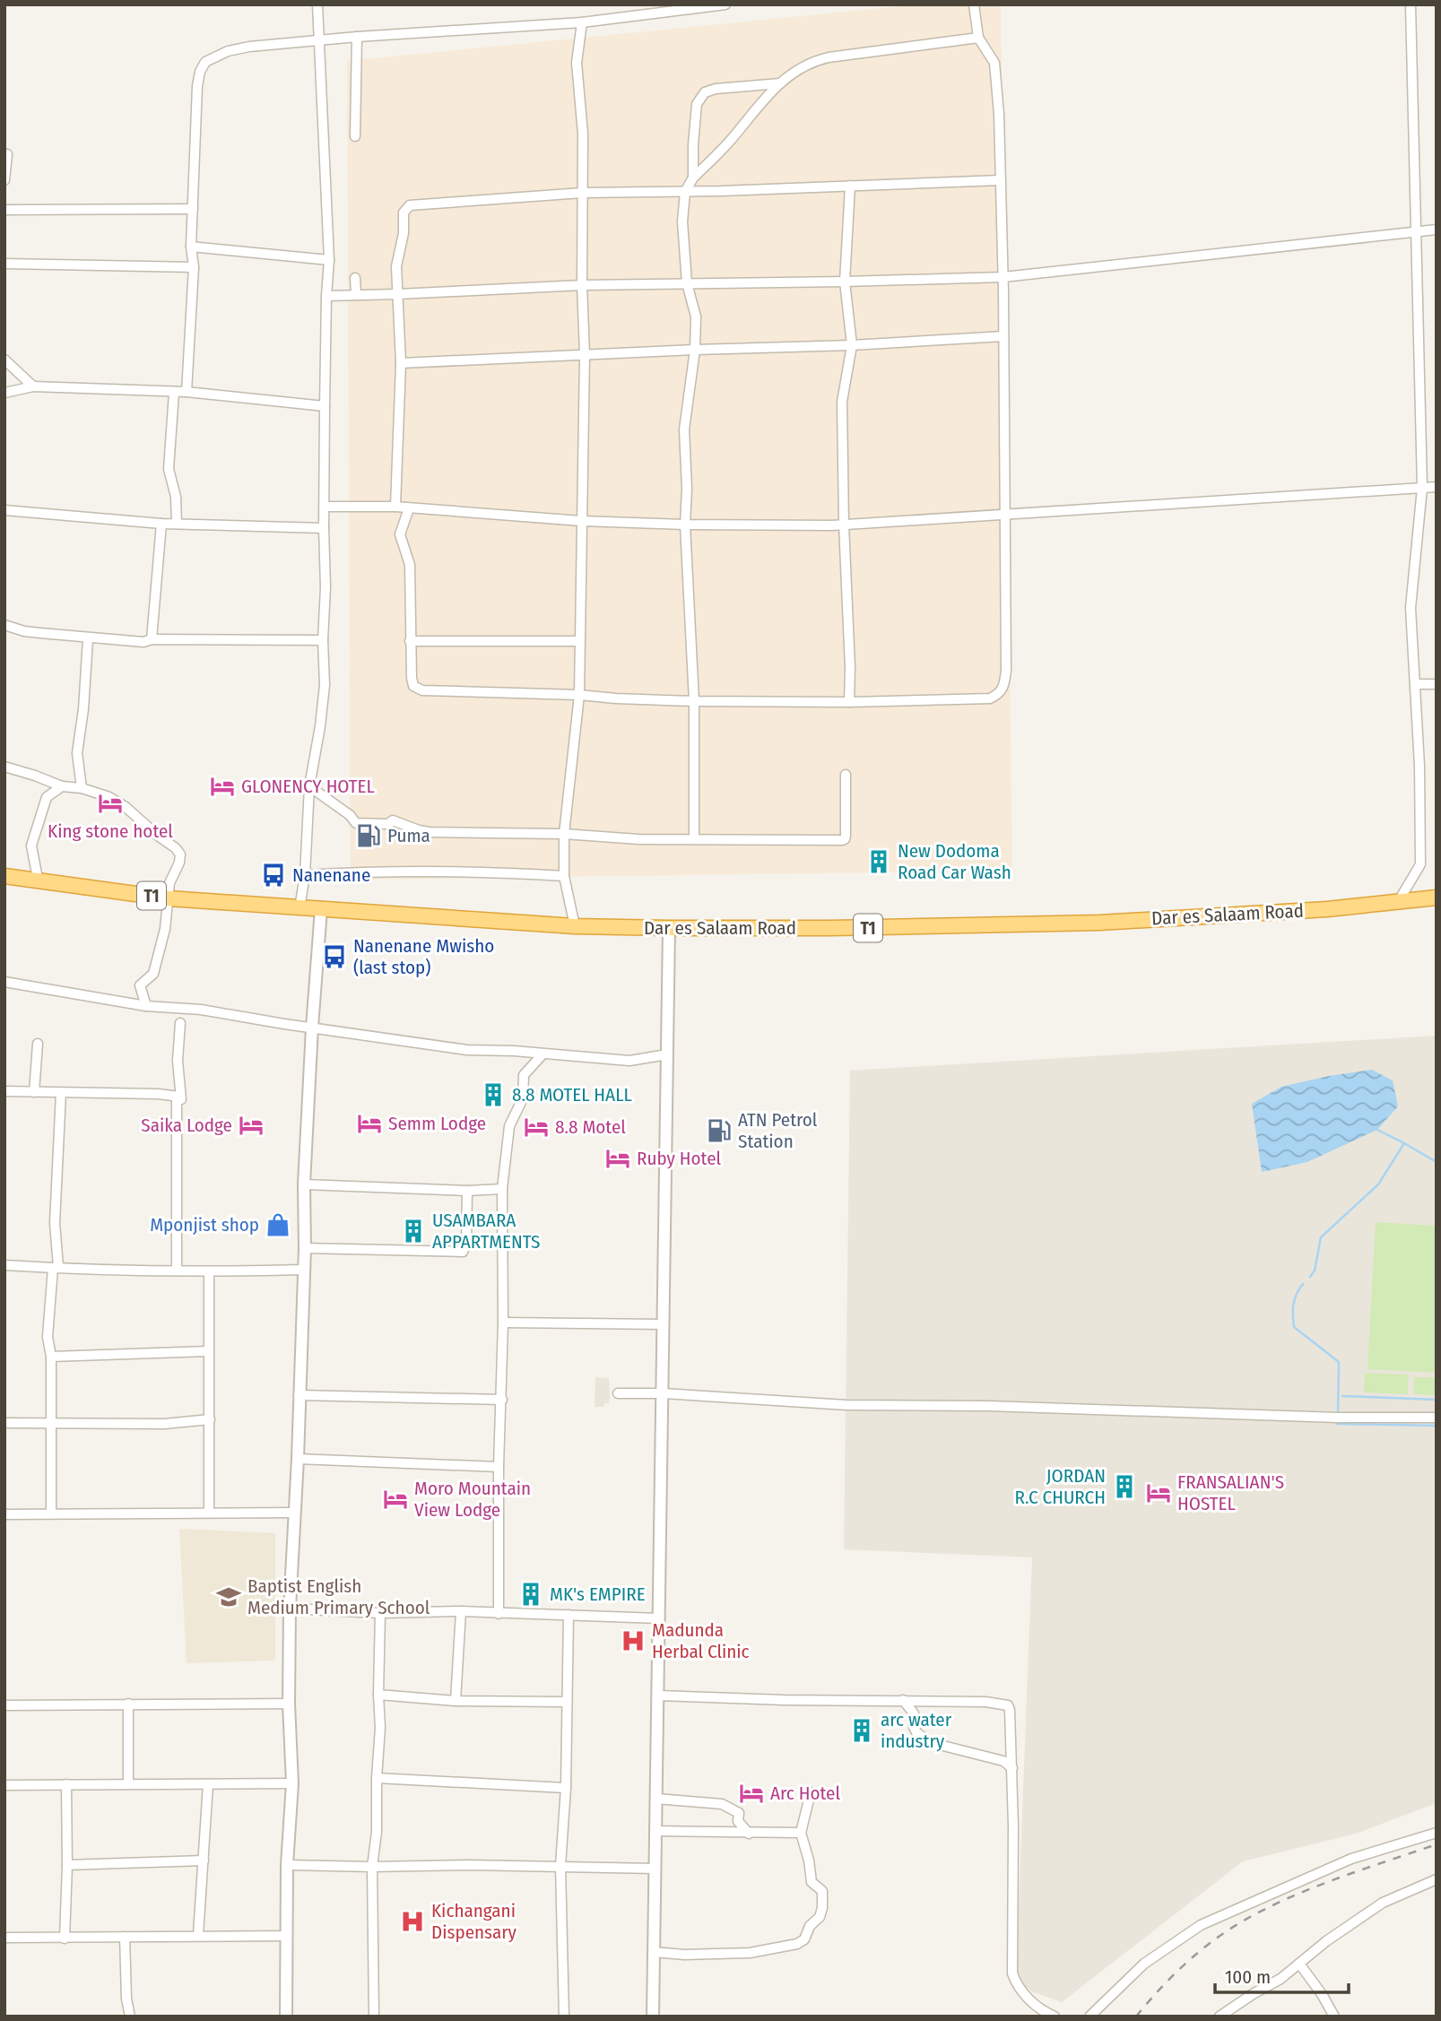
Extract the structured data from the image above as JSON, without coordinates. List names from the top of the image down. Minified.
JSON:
{"streets":{"highway":["T1","Dar es Salaam Road"]},"places":{"hotel":["GLONENCY HOTEL","King stone hotel","Semm Lodge","Saika Lodge","8.8 Motel","Ruby Hotel","FRANSALIAN'S HOSTEL","Moro Mountain View Lodge","Arc Hotel"],"fuel station":["Puma","ATN Petrol Station"],"building":["New Dodoma Road Car Wash","8.8 MOTEL HALL","USAMBARA APPARTMENTS","JORDAN R.C CHURCH","MK's EMPIRE","arc water industry"],"bus stop":["Nanenane","Nanenane Mwisho (last stop)"],"shop":["Mponjist shop"],"school or university":["Baptist English Medium Primary School"],"hospital":["Madunda Herbal Clinic","Kichangani Dispensary"]},"scale_bar":"100 m"}
